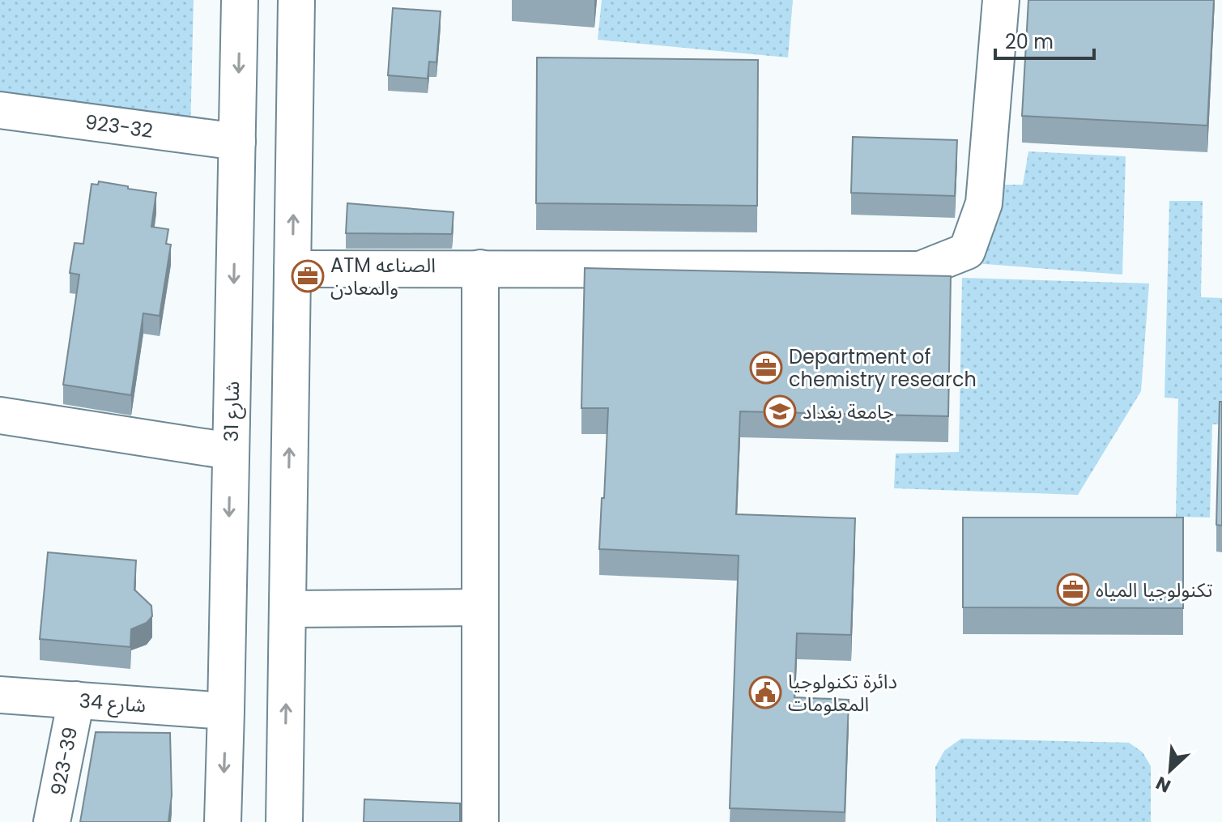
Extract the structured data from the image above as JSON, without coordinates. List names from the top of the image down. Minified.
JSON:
{"streets":{"street":["923-32","شارع 31","شارع 34","923-39"]},"crossings":[["923-32","شارع 31"],["شارع 31","شارع 34"],["شارع 34","923-39"]],"places":{"office":["ATM الصناعه والمعادن","Department of chemistry research","تكنولوجيا المياه"],"school or university":["جامعة بغداد"],"public building":["دائرة تكنولوجيا المعلومات"]},"scale_bar":"20 m","north":"bottom left"}
